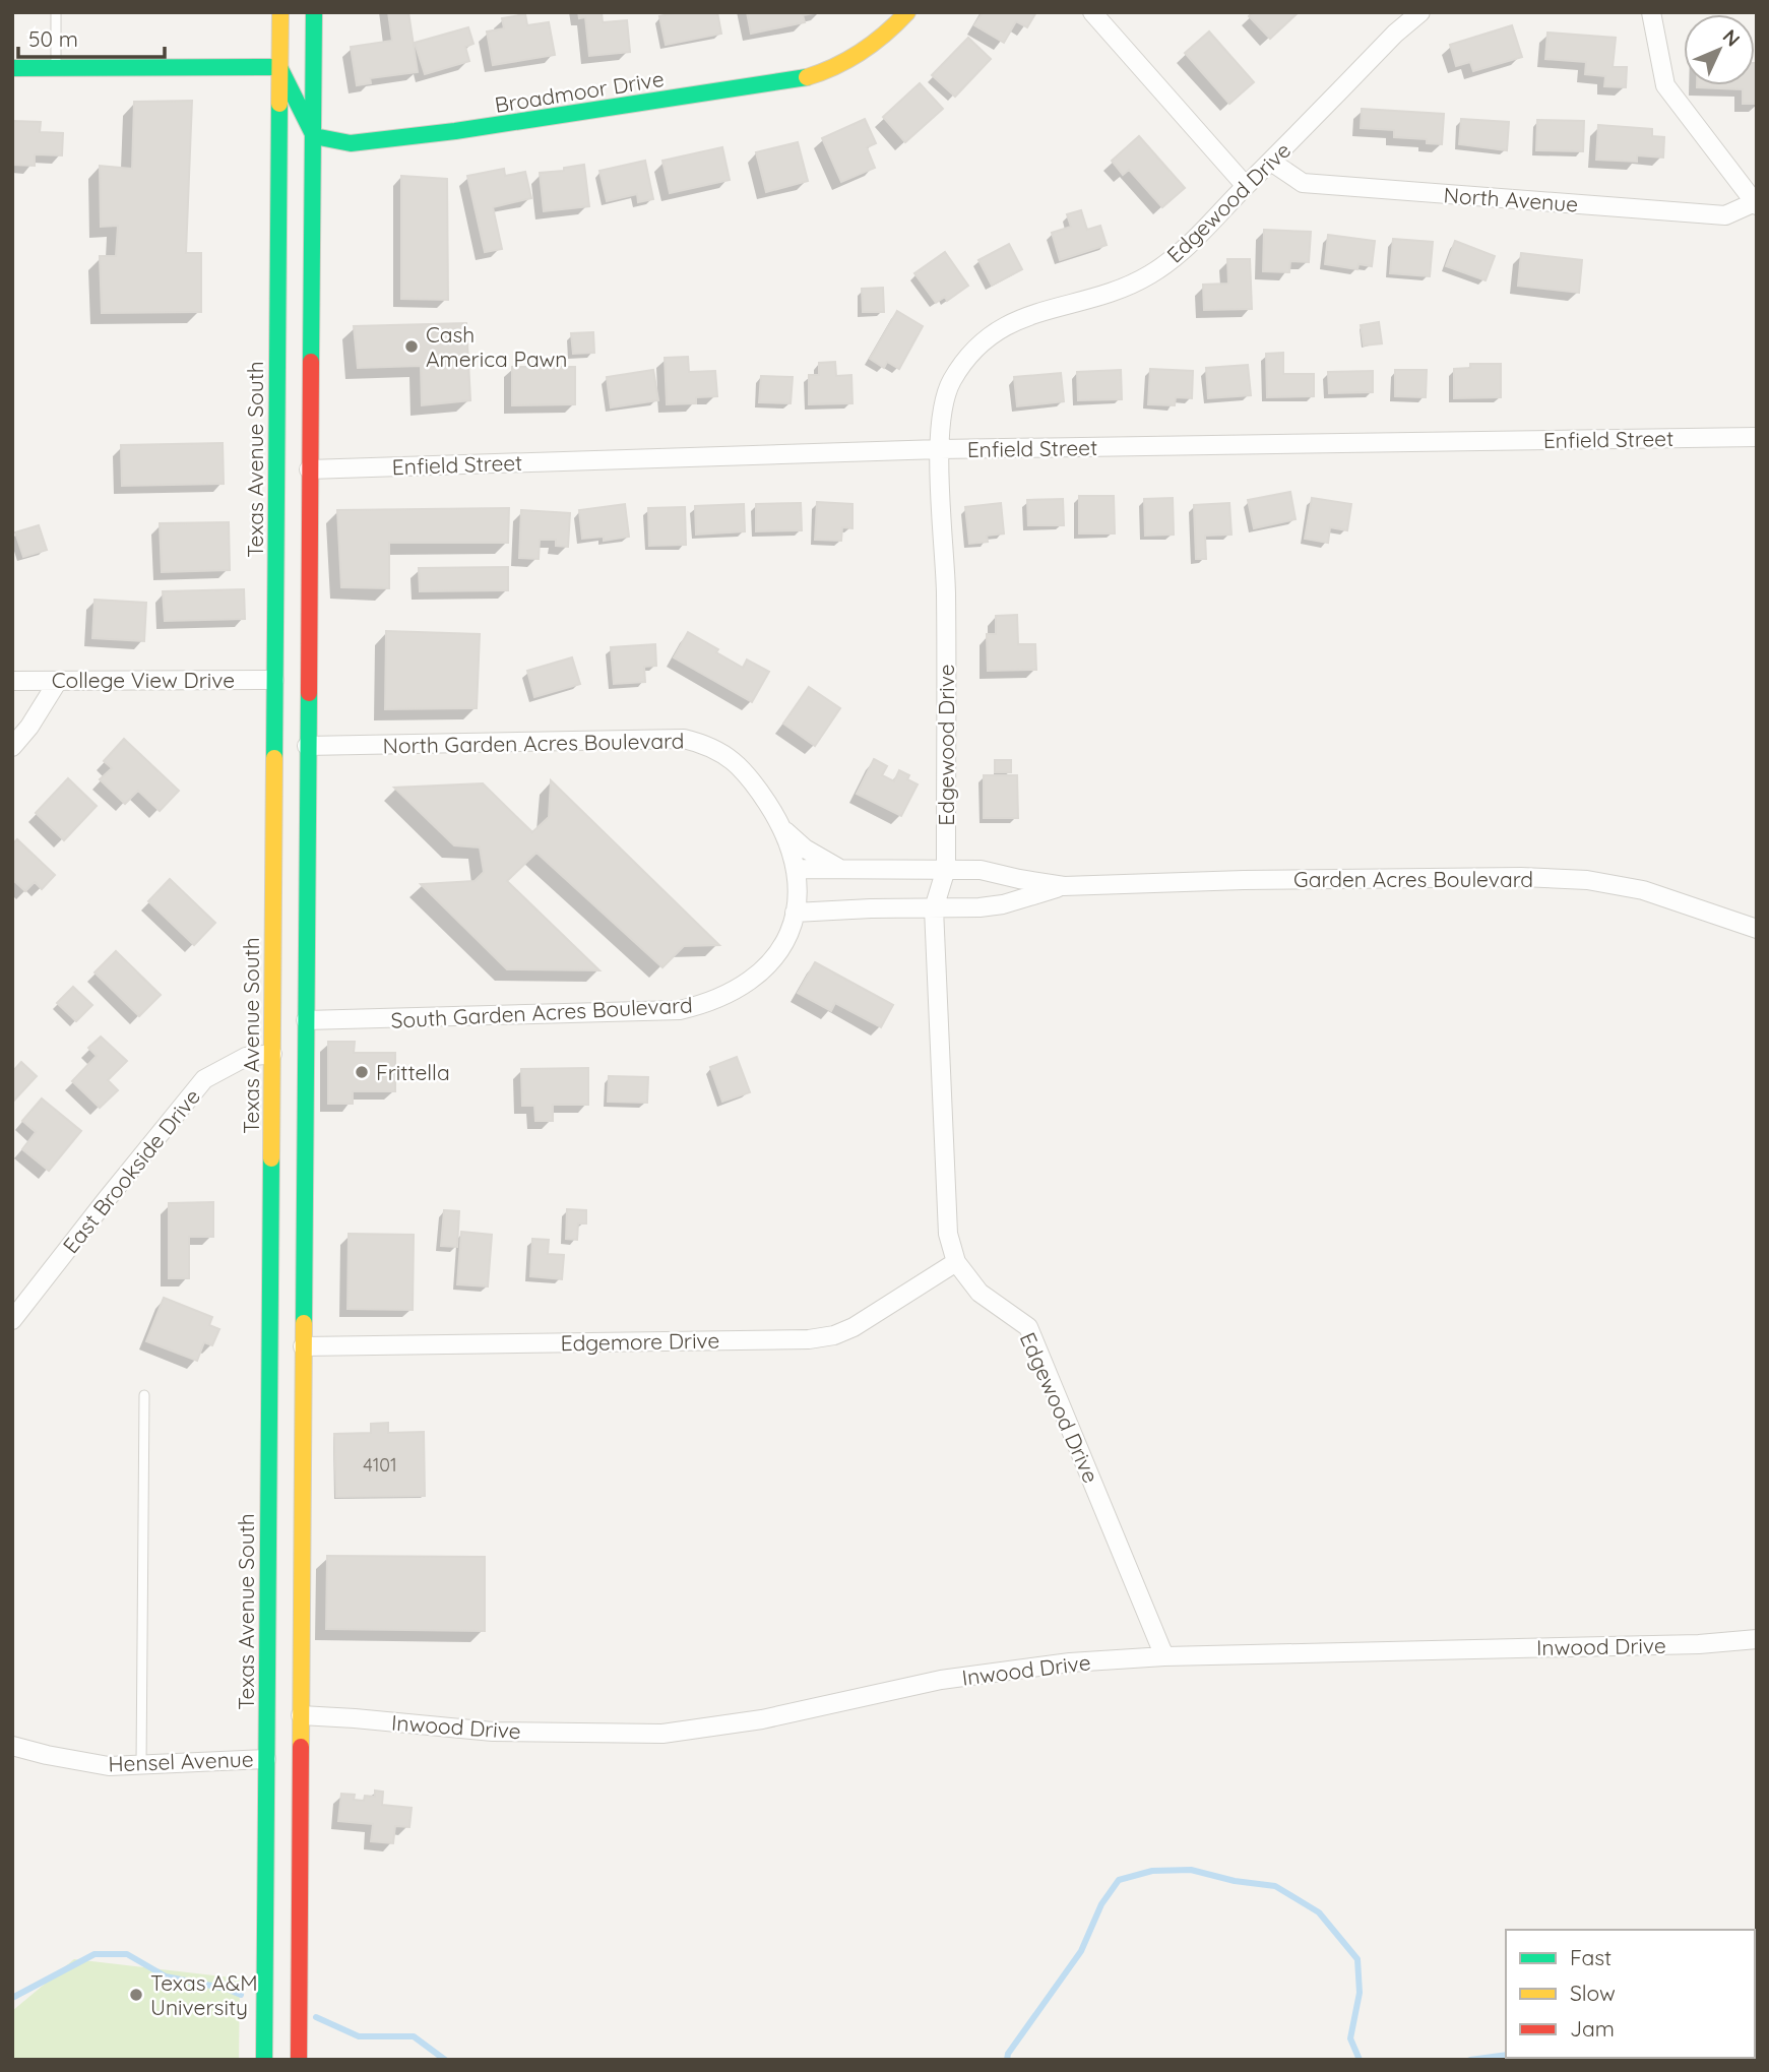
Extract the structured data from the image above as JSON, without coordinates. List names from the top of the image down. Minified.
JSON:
{"streets":{"main road":["Broadmoor Drive","Texas Avenue South"],"street":["North Avenue","Edgewood Drive","Enfield Street","College View Drive","North Garden Acres Boulevard","Garden Acres Boulevard","South Garden Acres Boulevard","East Brookside Drive","Edgemore Drive","Inwood Drive","Hensel Avenue"]},"crossings":[["North Avenue","Edgewood Drive"],["Edgewood Drive","Enfield Street"],["Edgewood Drive","Garden Acres Boulevard"],["Edgewood Drive","Edgemore Drive"],["Edgewood Drive","Inwood Drive"],["Texas Avenue South","College View Drive"],["Texas Avenue South","East Brookside Drive"],["Texas Avenue South","Hensel Avenue"],["North Garden Acres Boulevard","Garden Acres Boulevard"],["North Garden Acres Boulevard","South Garden Acres Boulevard"],["Garden Acres Boulevard","South Garden Acres Boulevard"]],"places":["Cash America Pawn","Frittella","Texas A&M University"],"house_numbers":["4101"],"legend":["Fast","Slow","Jam"],"scale_bar":"50 m","north":"top right"}
